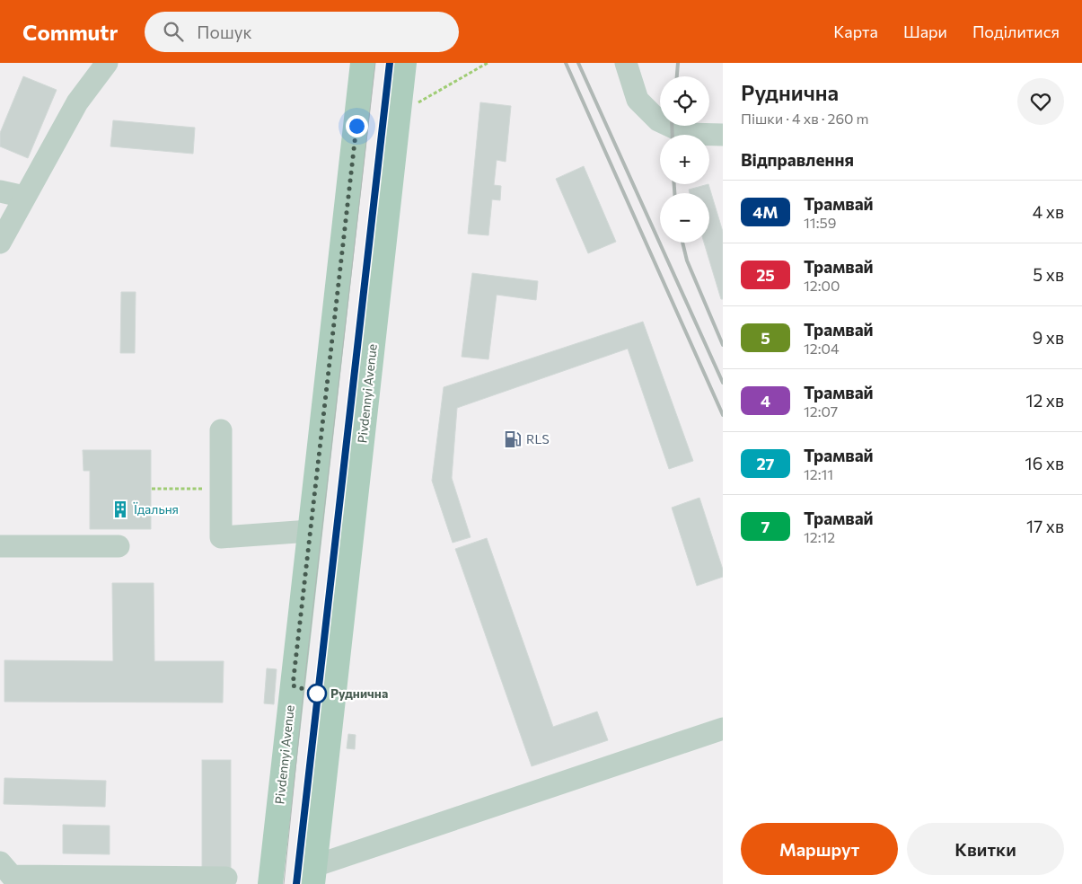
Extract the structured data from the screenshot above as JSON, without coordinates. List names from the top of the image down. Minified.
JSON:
{"streets":{"main road":["Pivdennyi Avenue"]},"places":{"fuel station":["RLS"],"building":["Їдальня"],"other":["Руднична"]},"lines":["tram line 4М"],"page":{"header":"Commutr","search":"Пошук","nav":["Карта","Шари","Поділитися"],"heading":[["Руднична","Пішки · 4 хв · 260 m"],"Відправлення"],"map_buttons":["+","−"],"list":[{"mark":"4М","name":"Трамвай","note":"11:59","value":"4 хв"},{"mark":"25","name":"Трамвай","note":"12:00","value":"5 хв"},{"mark":"5","name":"Трамвай","note":"12:04","value":"9 хв"},{"mark":"4","name":"Трамвай","note":"12:07","value":"12 хв"},{"mark":"27","name":"Трамвай","note":"12:11","value":"16 хв"},{"mark":"7","name":"Трамвай","note":"12:12","value":"17 хв"}],"buttons":["Маршрут","Квитки"]}}
